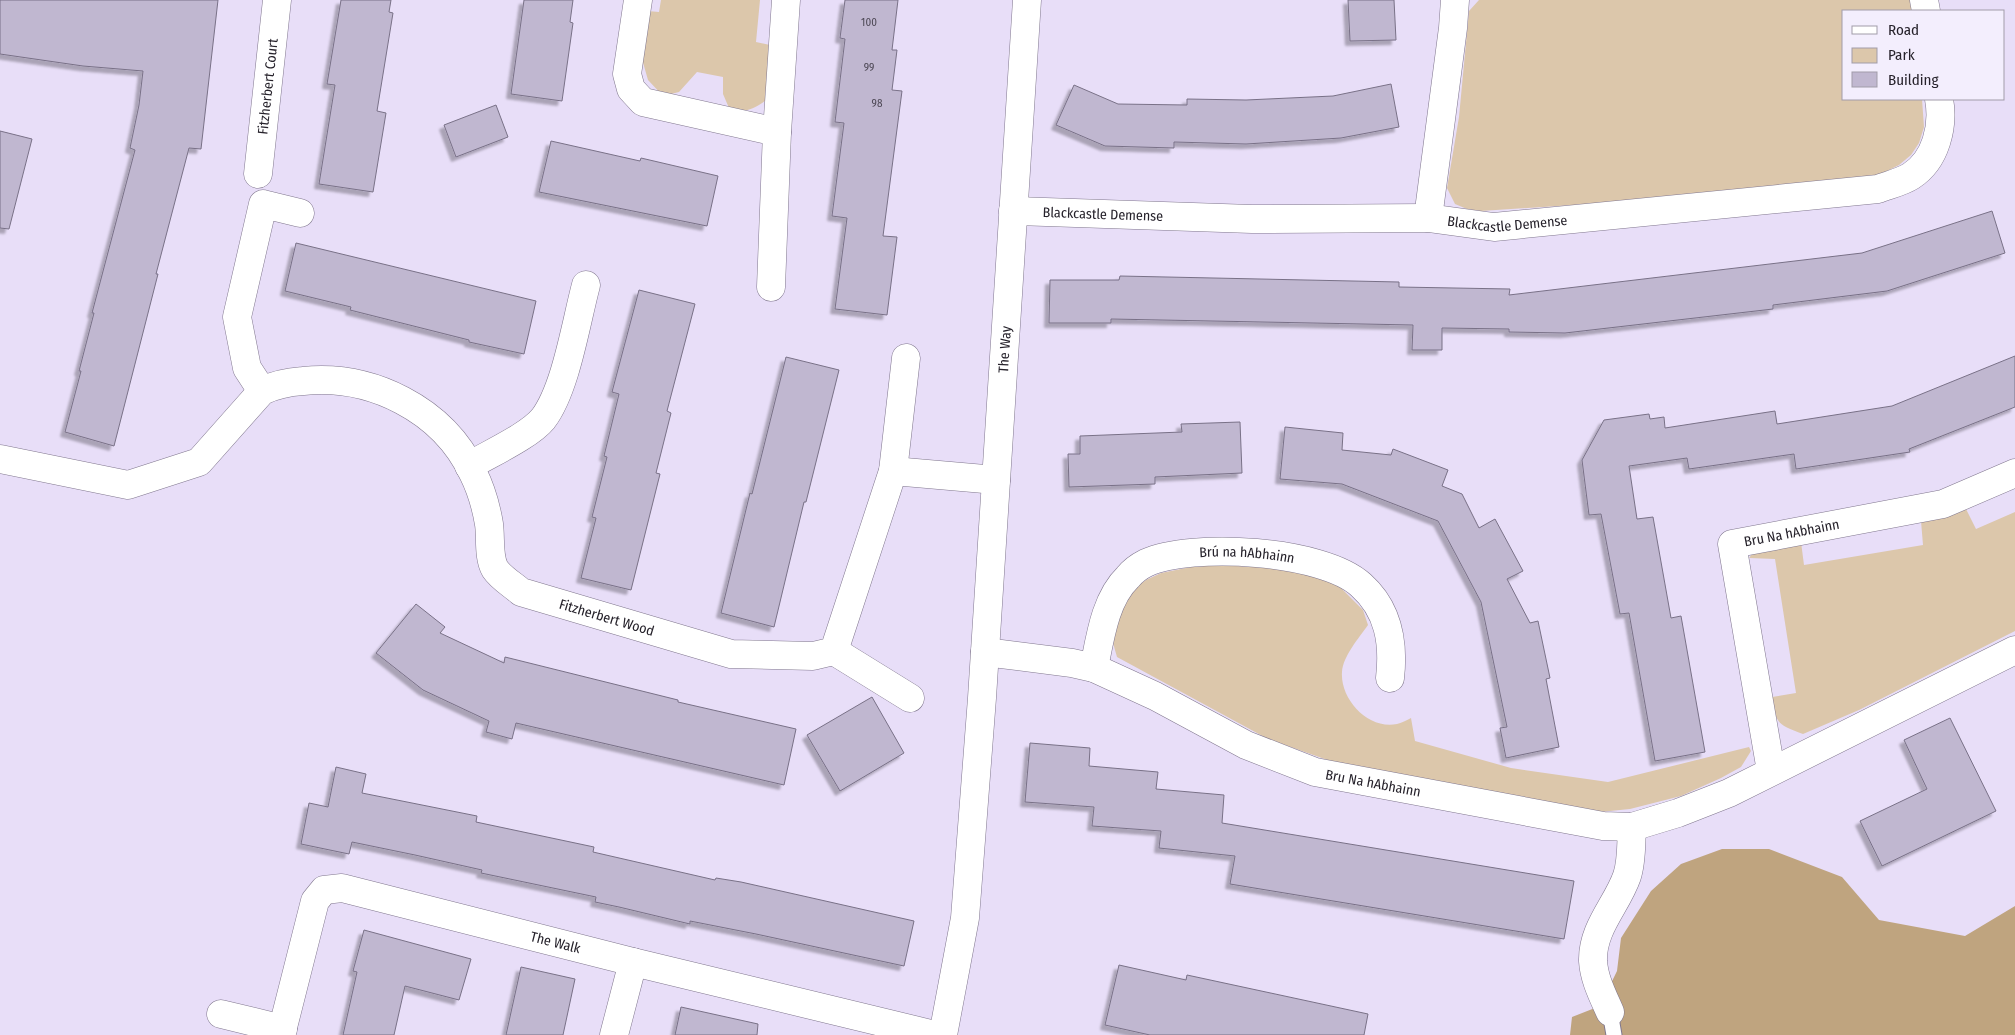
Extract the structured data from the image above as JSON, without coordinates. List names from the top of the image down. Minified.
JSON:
{"streets":{"street":["Fitzherbert Court","Blackcastle Demense","The Way","Bru Na hAbhainn","Brú na hAbhainn","Fitzherbert Wood","The Walk"]},"crossings":[["Blackcastle Demense","The Way"],["The Way","Bru Na hAbhainn"],["Bru Na hAbhainn","Brú na hAbhainn"]],"house_numbers":["100","99","98"],"legend":["Road","Park","Building"]}
